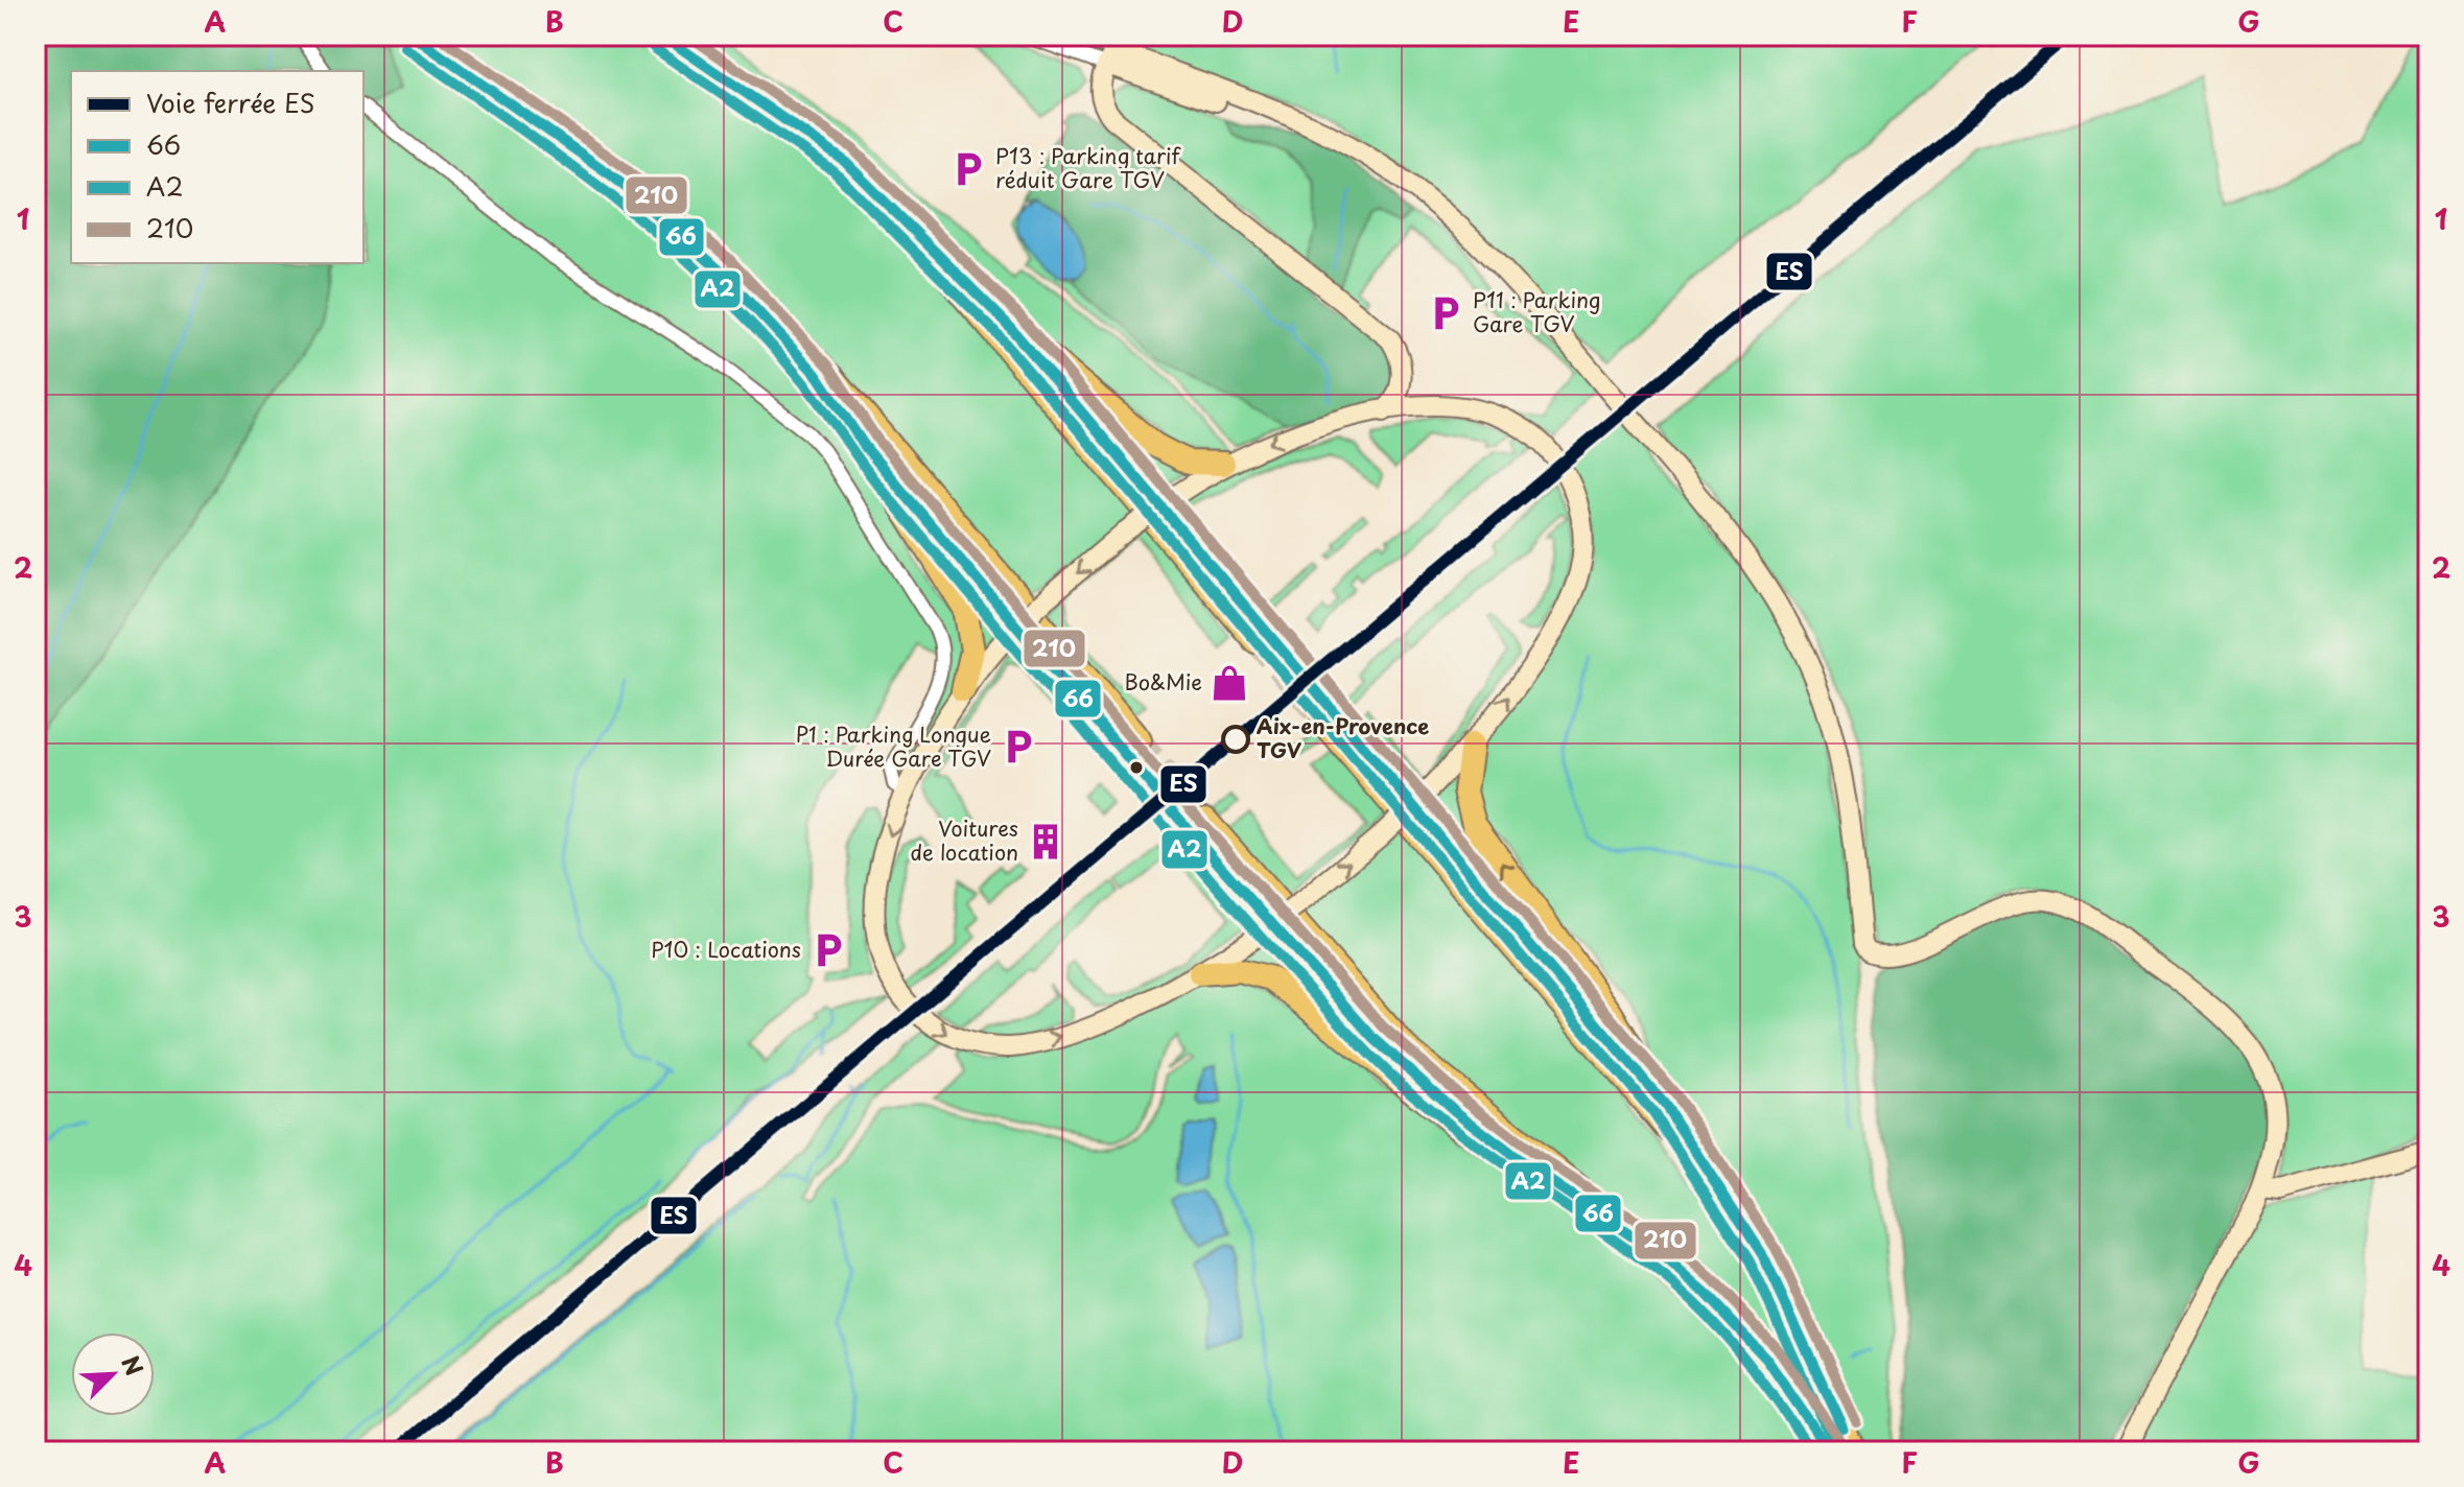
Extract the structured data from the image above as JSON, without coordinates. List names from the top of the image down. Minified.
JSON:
{"places":{"parking":["P13 : Parking tarif réduit Gare TGV","P11 : Parking Gare TGV","P1 : Parking Longue Durée Gare TGV","P10 : Locations"],"shop":["Bo&Mie"],"other":["Aix-en-Provence TGV"],"building":["Voitures de location"]},"lines":["rail line ES","transit line 66","transit line 210","transit line A2"],"legend":["Voie ferrée ES","66","A2","210"],"north":"top right","grid":{"columns":["A","B","C","D","E","F","G"],"rows":["1","2","3","4"]}}
